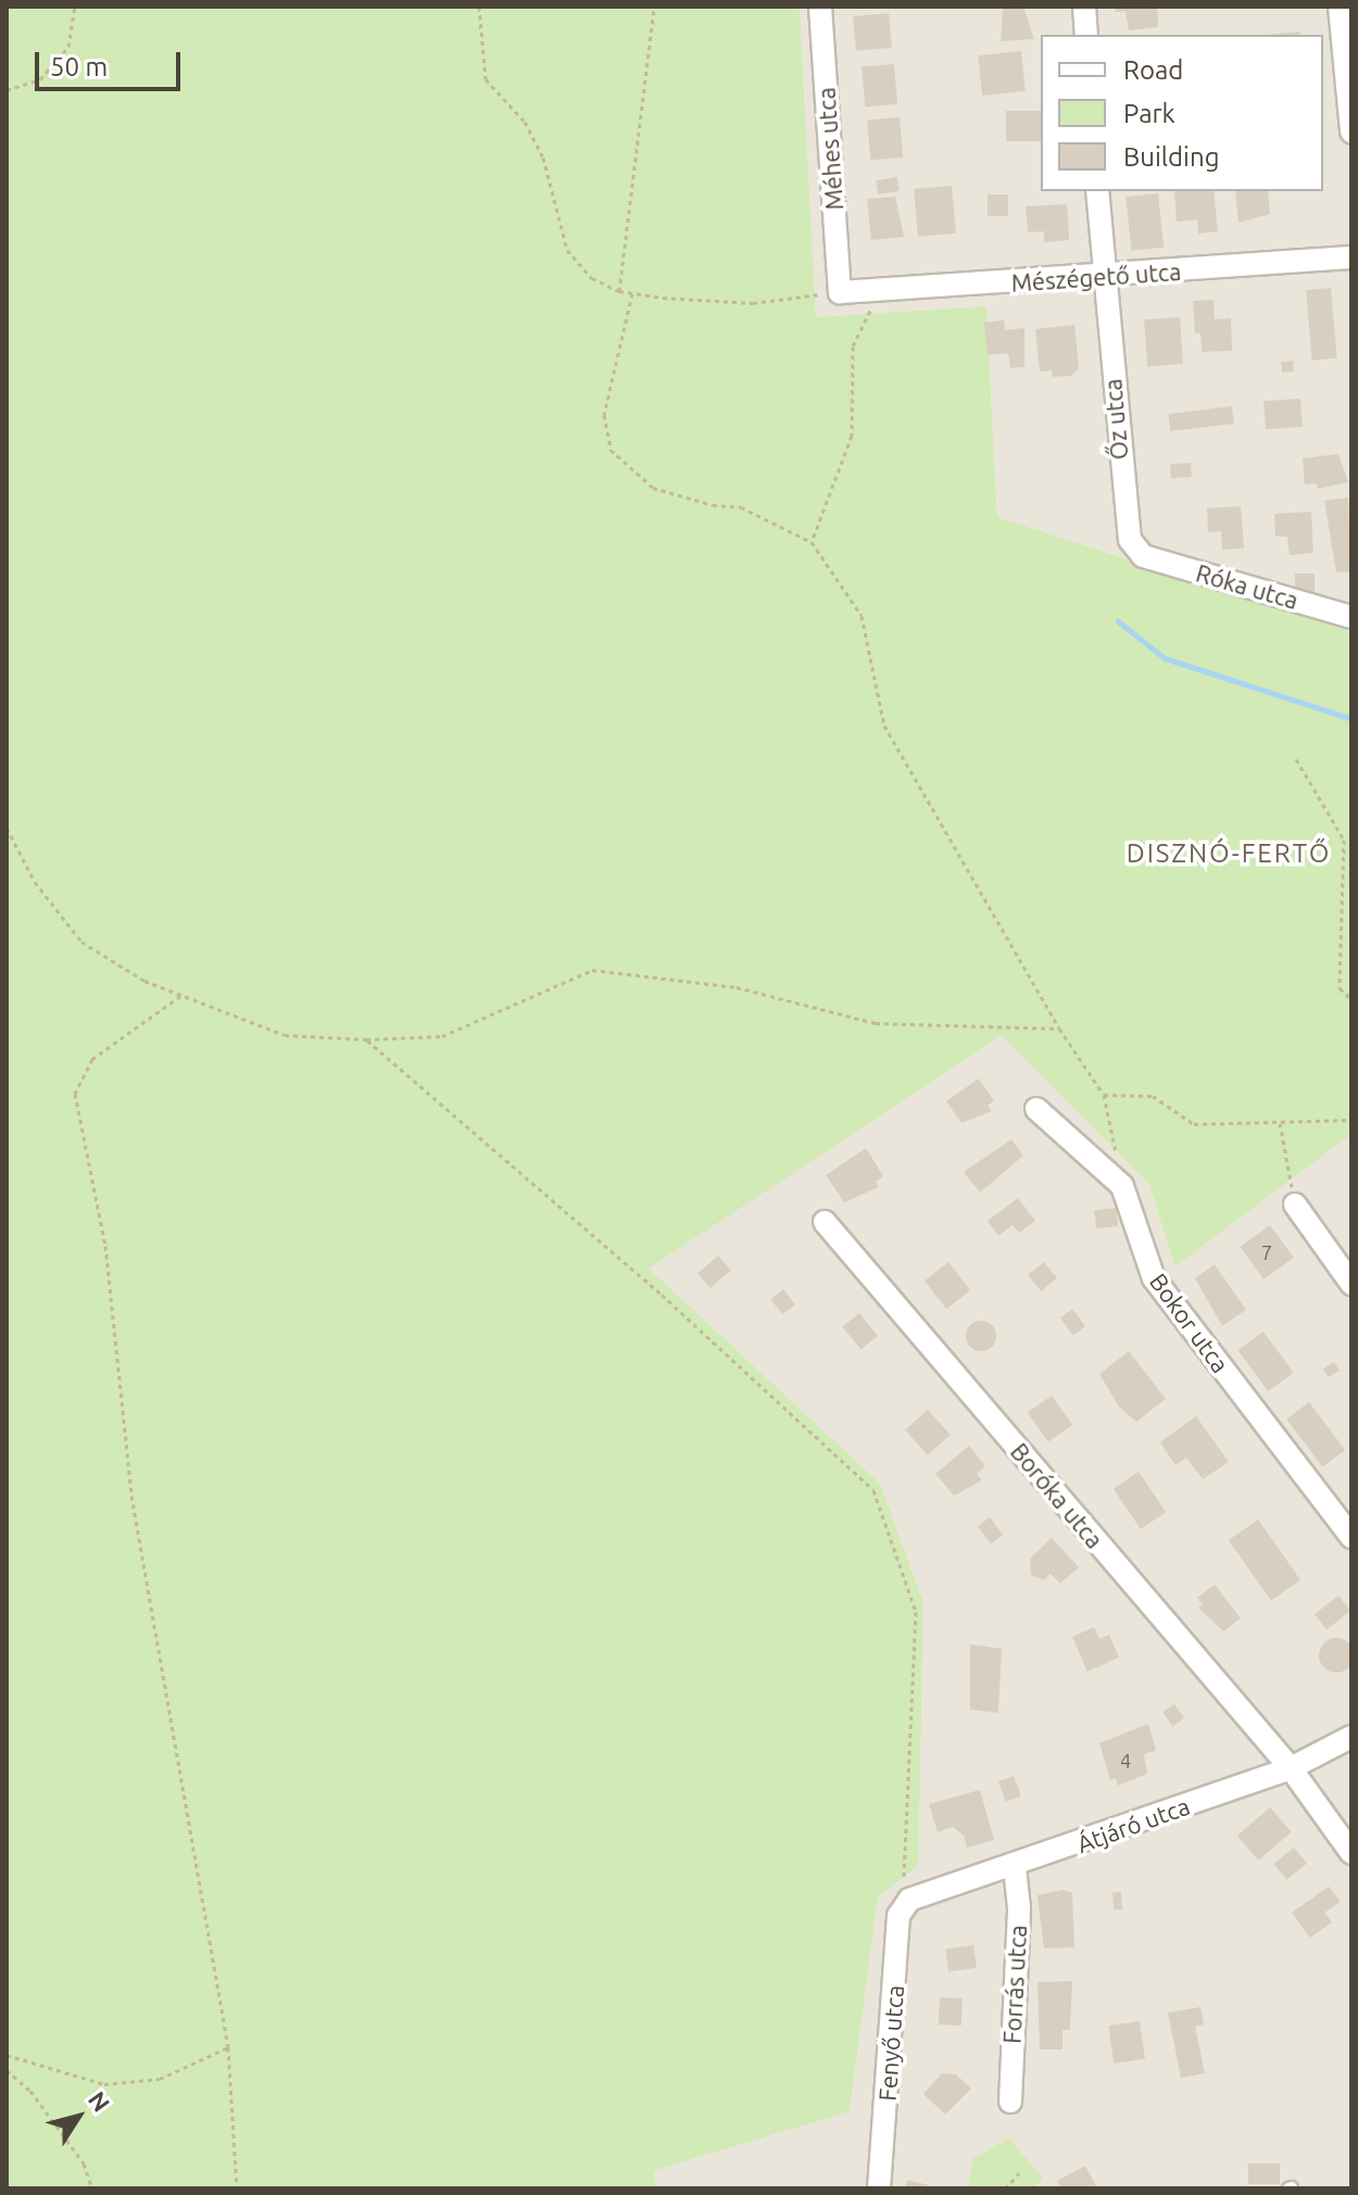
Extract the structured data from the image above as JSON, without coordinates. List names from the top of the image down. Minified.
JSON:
{"streets":{"street":["Méhes utca","Mészégető utca","Őz utca","Róka utca","Bokor utca","Boróka utca","Átjáró utca","Forrás utca","Fenyő utca"]},"crossings":[["Méhes utca","Mészégető utca"],["Mészégető utca","Őz utca"],["Őz utca","Róka utca"],["Boróka utca","Átjáró utca"],["Átjáró utca","Forrás utca"],["Átjáró utca","Fenyő utca"]],"districts":["DISZNÓ-FERTŐ"],"house_numbers":["7","4"],"legend":["Road","Park","Building"],"scale_bar":"50 m","north":"top right"}
